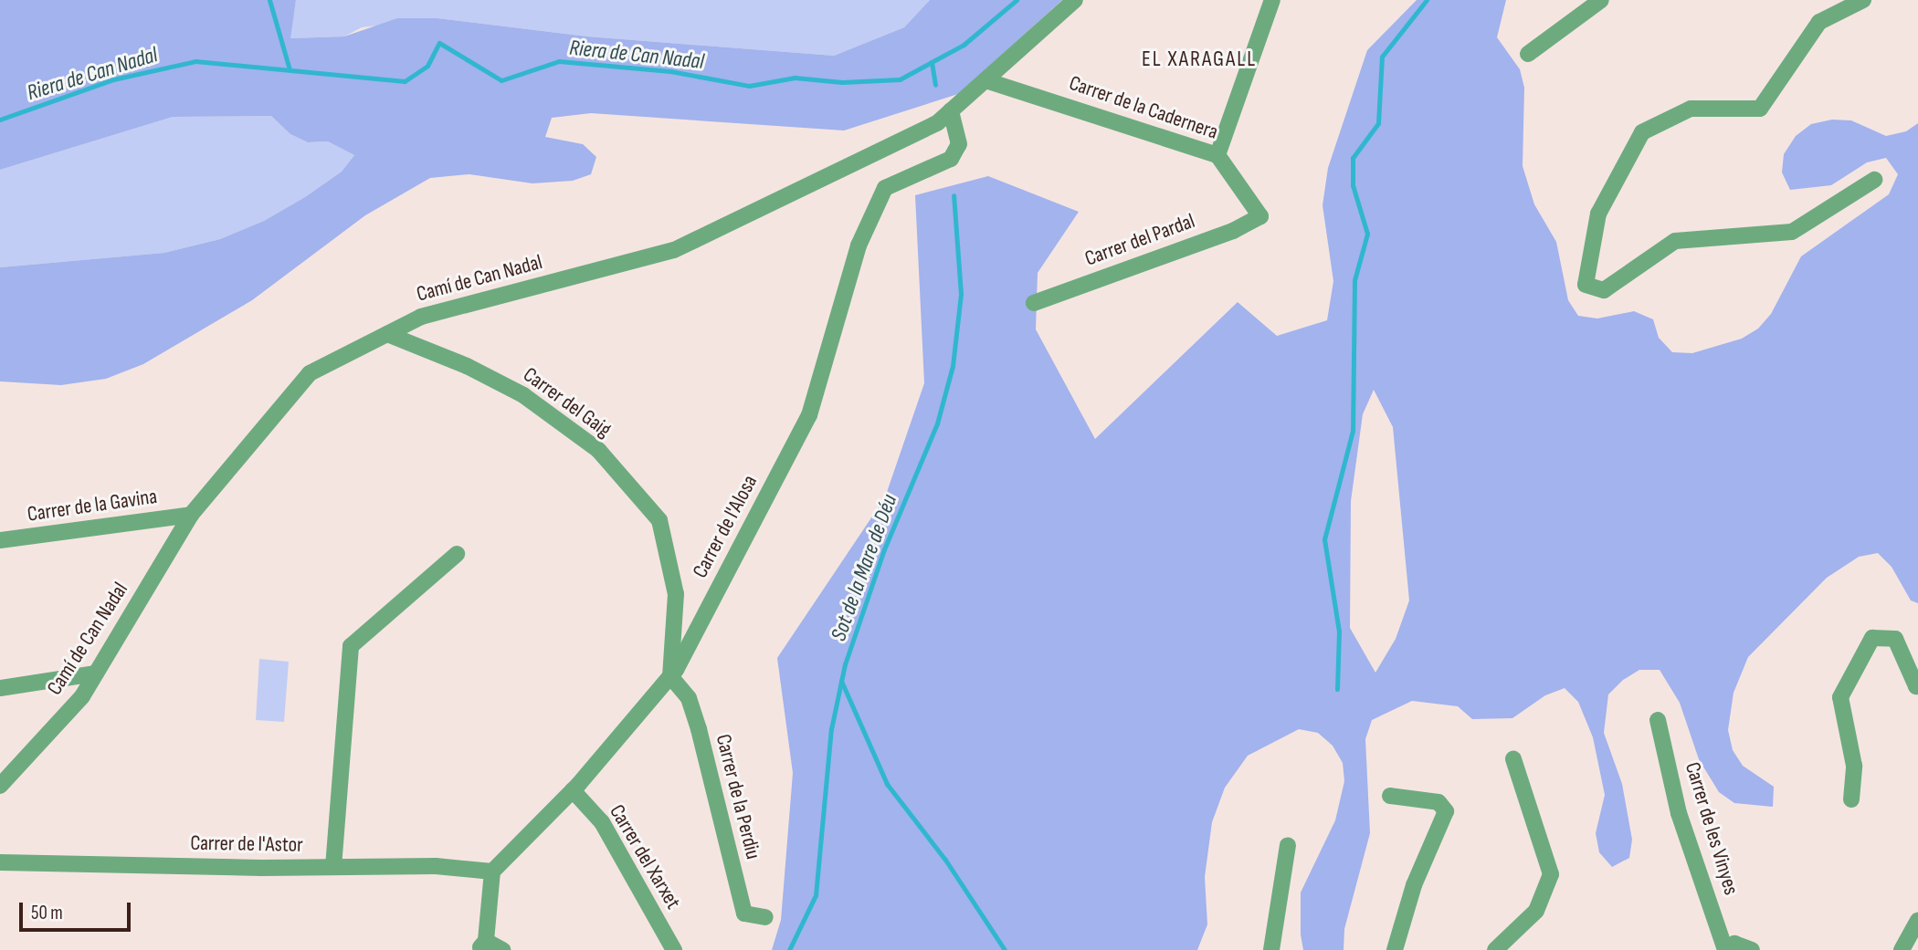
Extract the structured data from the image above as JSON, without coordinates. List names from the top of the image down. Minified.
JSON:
{"streets":{"street":["Carrer de la Cadernera","Carrer del Pardal","Camí de Can Nadal","Carrer del Gaig","Carrer de la Gavina","Carrer de l'Alosa","Carrer de la Perdiu","Carrer de les Vinyes","Carrer de l'Astor","Carrer del Xarxet"]},"crossings":[["Carrer de la Cadernera","Carrer del Pardal"],["Carrer de la Cadernera","Camí de Can Nadal"],["Camí de Can Nadal","Carrer del Gaig"],["Camí de Can Nadal","Carrer de la Gavina"],["Camí de Can Nadal","Carrer de l'Alosa"],["Carrer del Gaig","Carrer de l'Alosa"],["Carrer del Gaig","Carrer de la Perdiu"],["Carrer de l'Alosa","Carrer de la Perdiu"],["Carrer de l'Alosa","Carrer de l'Astor"],["Carrer de l'Alosa","Carrer del Xarxet"]],"districts":["EL XARAGALL"],"water":["Riera de Can Nadal","Sot de la Mare de Déu"],"scale_bar":"50 m"}
